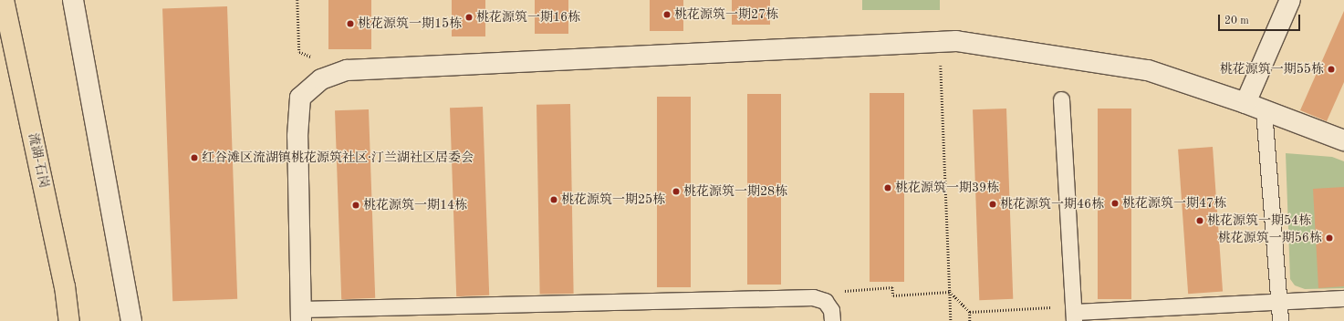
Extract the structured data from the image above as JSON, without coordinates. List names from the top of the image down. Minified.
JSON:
{"streets":{"main road":["流湖-石岗"]},"places":["桃花源筑一期27栋","桃花源筑一期16栋","桃花源筑一期15栋","桃花源筑一期55栋","红谷滩区流湖镇桃花源筑社区·汀兰湖社区居委会","桃花源筑一期39栋","桃花源筑一期28栋","桃花源筑一期25栋","桃花源筑一期47栋","桃花源筑一期46栋","桃花源筑一期14栋","桃花源筑一期54栋","桃花源筑一期56栋"],"scale_bar":"20 m"}
